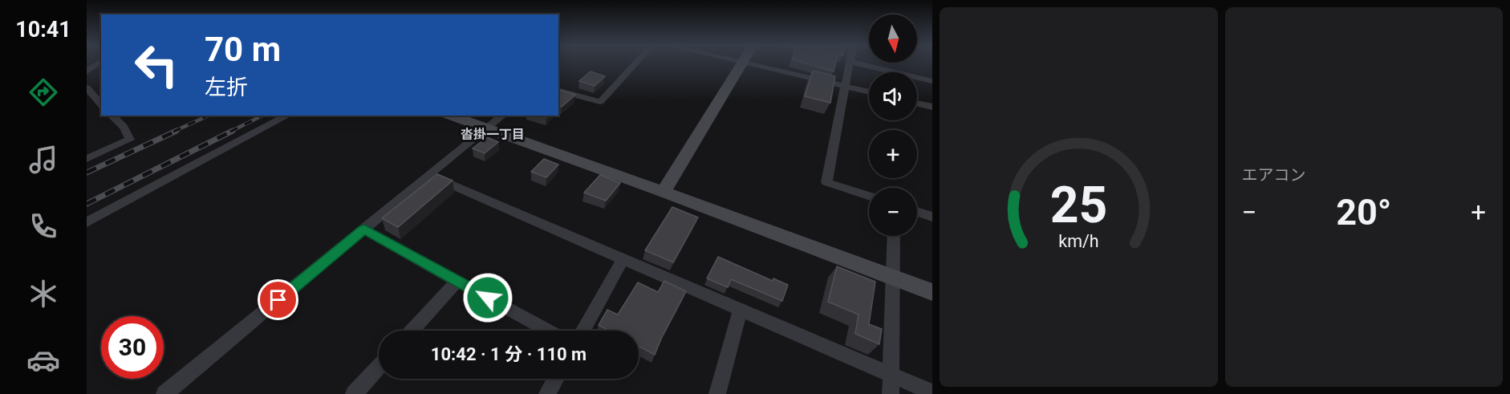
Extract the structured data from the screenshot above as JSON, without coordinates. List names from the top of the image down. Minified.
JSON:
{"districts":["沓掛一丁目"],"north":"bottom","page":{"tabs":"10:41","tile":"エアコン","map_buttons":["+","−"],"turn":["70 m","左折"],"heat":["−","20°","+"],"limit":"30","trip":"10:42 · 1 分 · 110 m","gauge":["25","km/h"]}}
